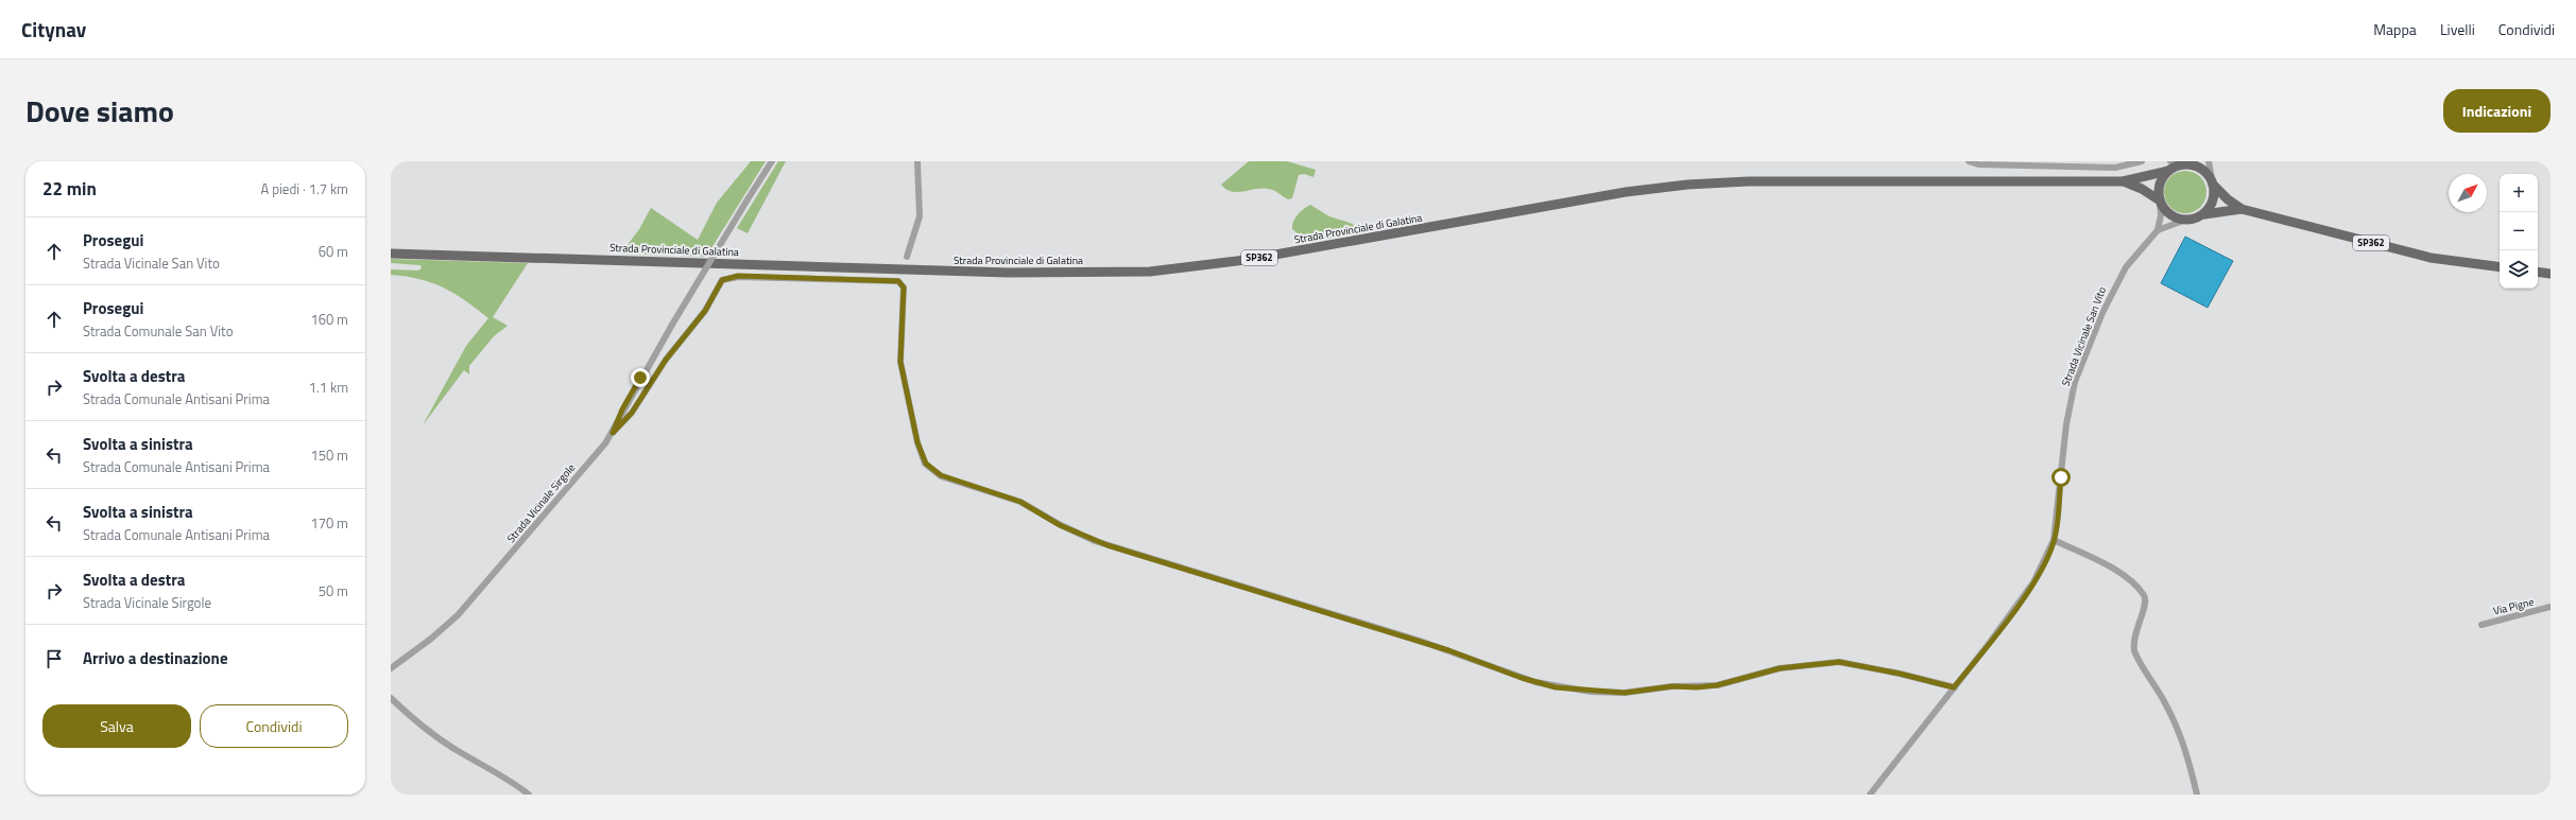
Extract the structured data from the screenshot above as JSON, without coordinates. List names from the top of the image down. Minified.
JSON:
{"streets":{"main road":["Strada Provinciale di Galatina","SP362"],"street":["Strada Vicinale San Vito","Strada Vicinale Sirgole","Via Pigne"]},"north":"top right","page":{"header":"Citynav","nav":["Mappa","Livelli","Condividi"],"title":"Dove siamo","buttons":["Indicazioni",["Salva","Condividi"]],"heading":["22 min","A piedi · 1.7 km"],"map_buttons":["+","−"],"list":[["Prosegui","Strada Vicinale San Vito","60 m"],["Prosegui","Strada Comunale San Vito","160 m"],["Svolta a destra","Strada Comunale Antisani Prima","1.1 km"],["Svolta a sinistra","Strada Comunale Antisani Prima","150 m"],["Svolta a sinistra","Strada Comunale Antisani Prima","170 m"],["Svolta a destra","Strada Vicinale Sirgole","50 m"],"Arrivo a destinazione"]}}
